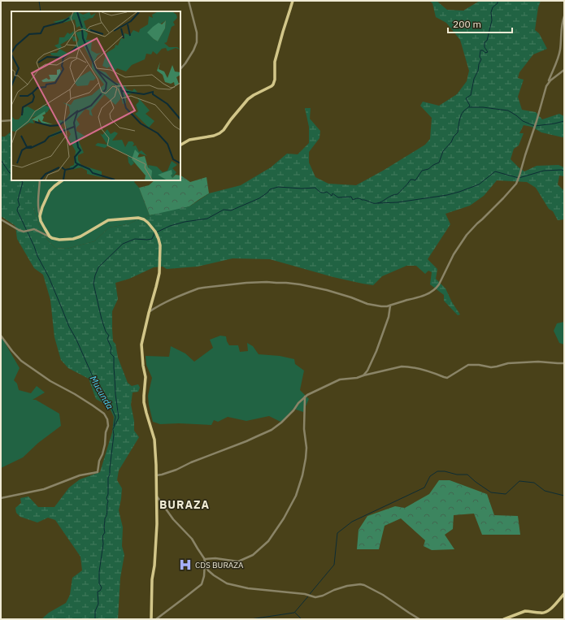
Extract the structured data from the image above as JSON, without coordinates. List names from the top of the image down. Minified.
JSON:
{"districts":["BURAZA"],"water":["Mucunda"],"places":{"hospital":["CDS BURAZA"]},"scale_bar":"200 m"}
